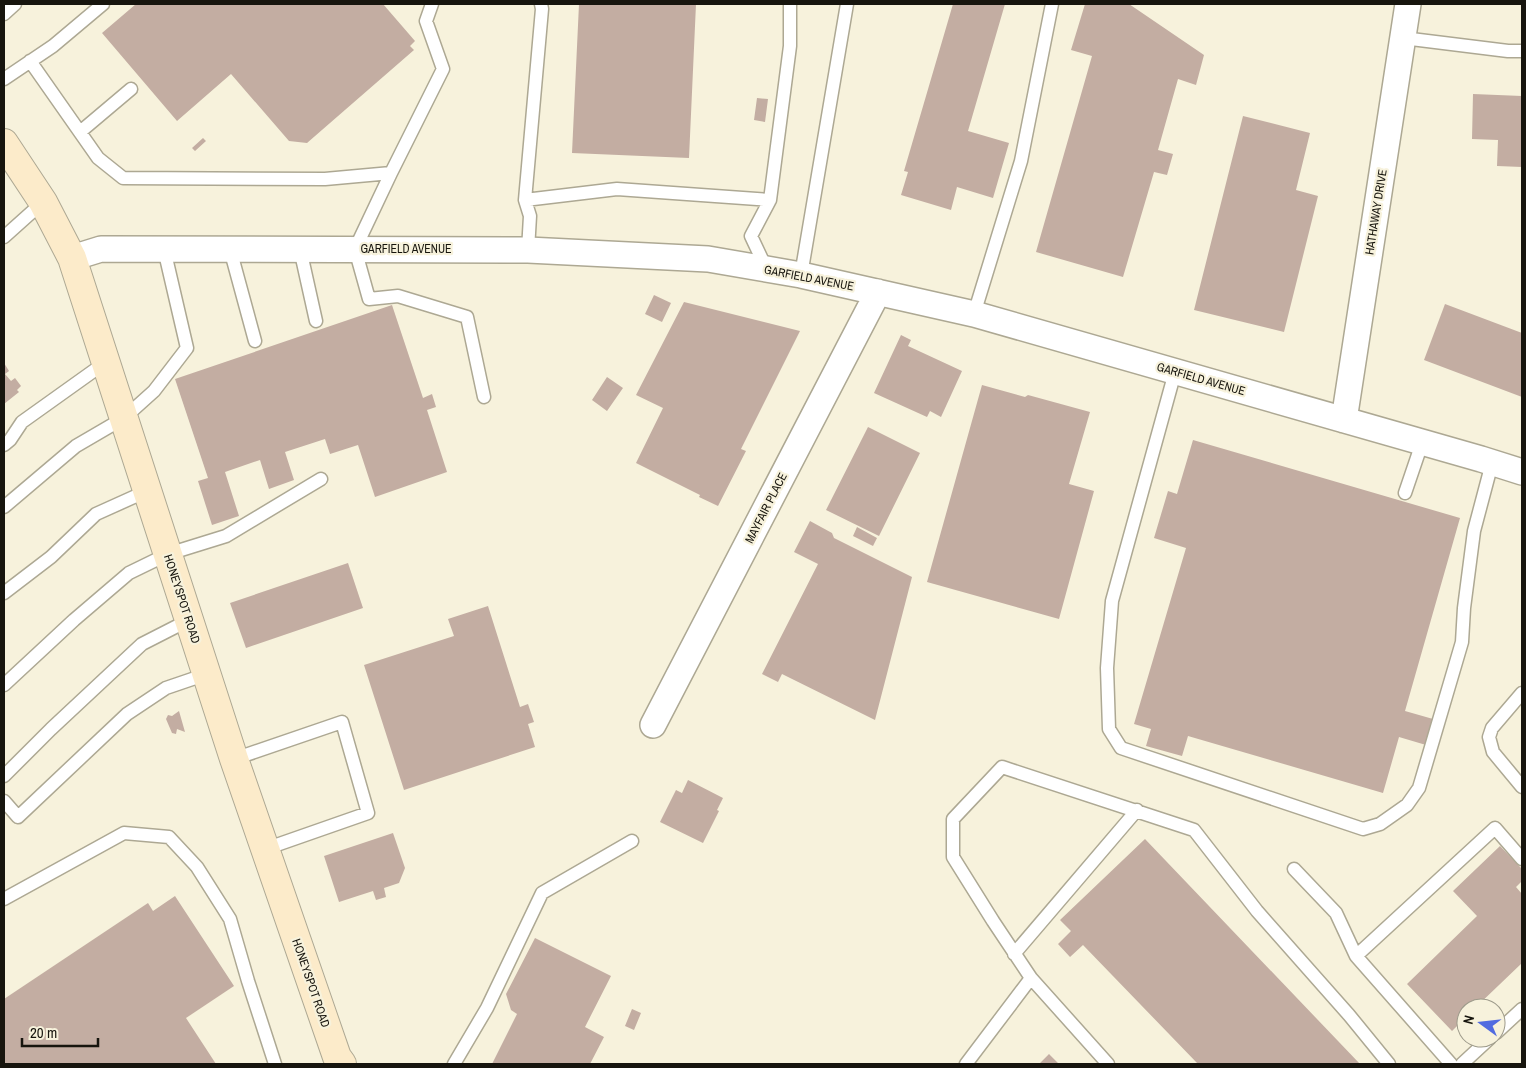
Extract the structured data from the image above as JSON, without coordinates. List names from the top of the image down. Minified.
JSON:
{"streets":{"main road":["HONEYSPOT ROAD"],"street":["HATHAWAY DRIVE","GARFIELD AVENUE","MAYFAIR PLACE"]},"crossings":[["HATHAWAY DRIVE","GARFIELD AVENUE"],["GARFIELD AVENUE","MAYFAIR PLACE"],["GARFIELD AVENUE","HONEYSPOT ROAD"]],"scale_bar":"20 m","north":"left"}
